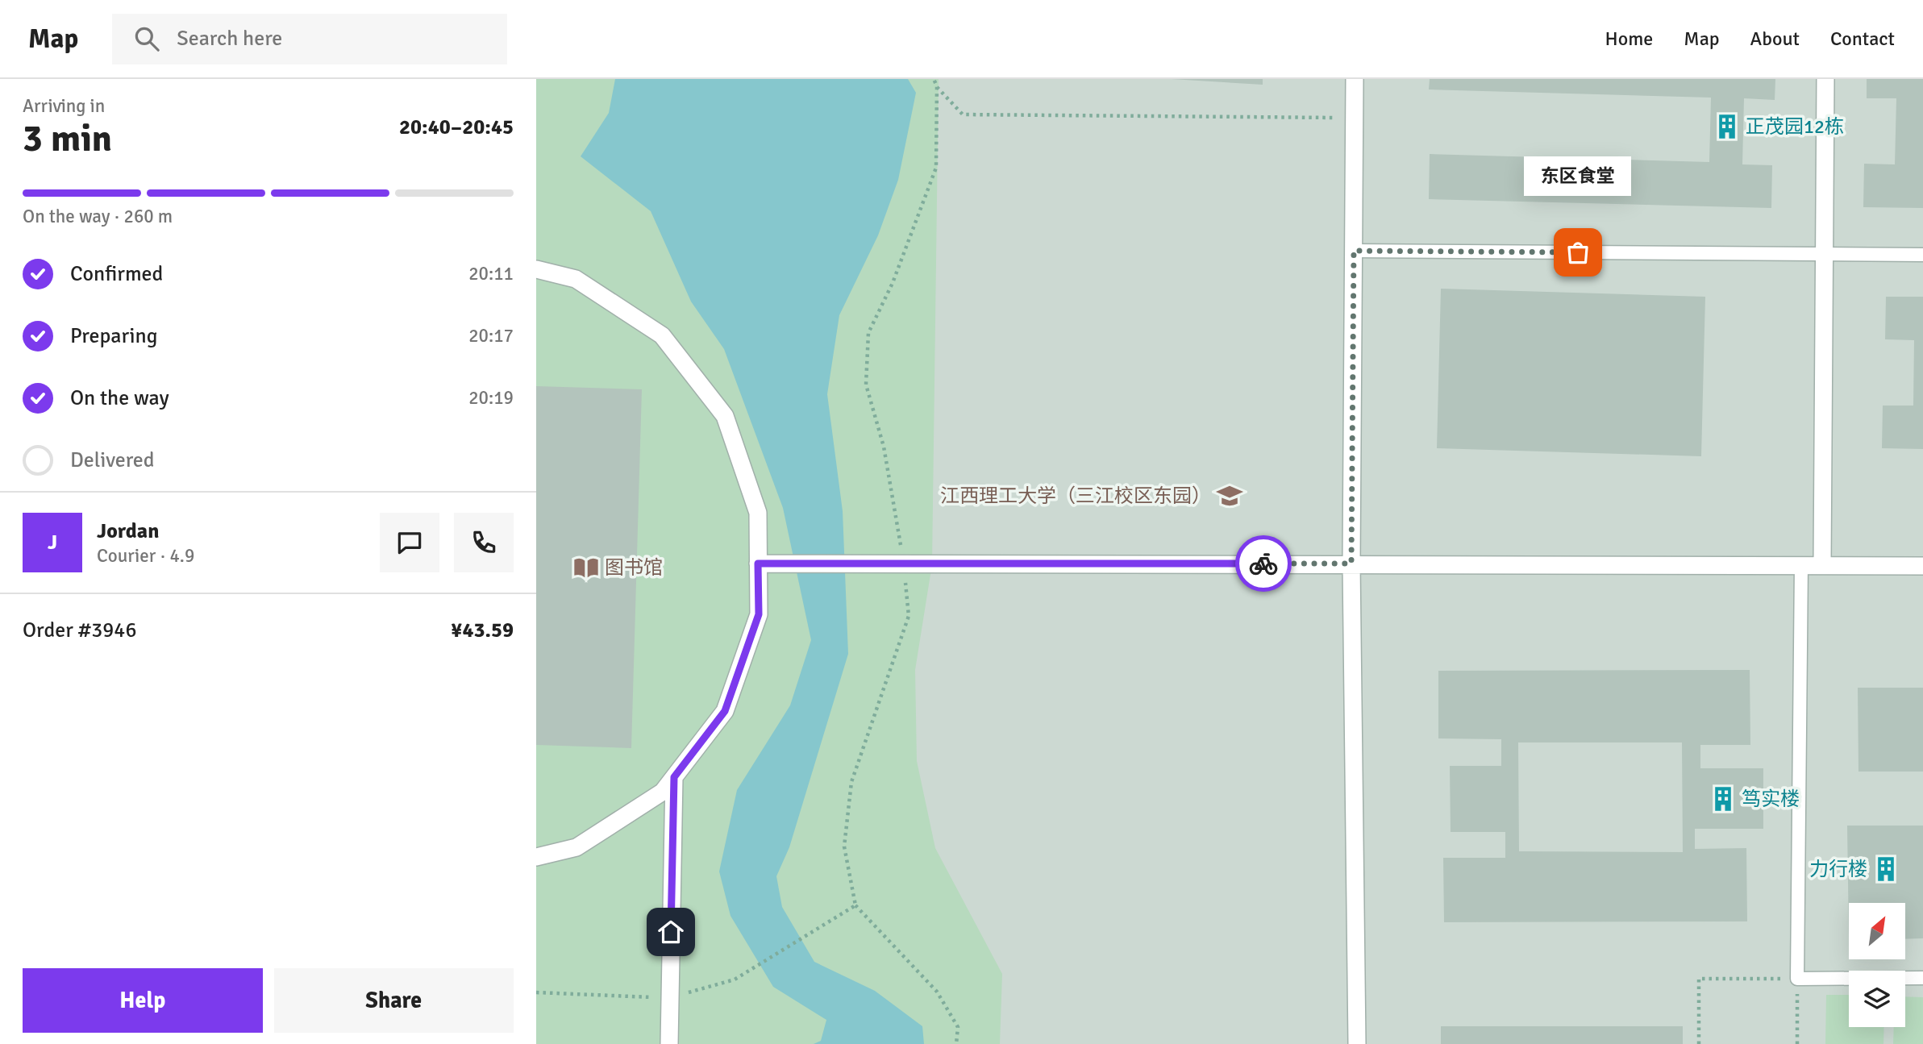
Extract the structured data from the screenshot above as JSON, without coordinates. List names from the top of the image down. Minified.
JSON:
{"places":{"building":["正茂园12栋","笃实楼","力行楼"],"other":["东区食堂"],"school or university":["江西理工大学（三江校区东园）"],"library":["图书馆"]},"north":"top right","page":{"header":"Map","search":"Search here","nav":["Home","Map","About","Contact"],"heading":["3 min","Arriving in","20:40–20:45"],"panel":["Jordan","Courier · 4.9","Order #3946","¥43.59"],"bubble":"东区食堂","bar":"On the way · 260 m","list":[["Confirmed","20:11"],["Preparing","20:17"],["On the way","20:19"],"Delivered"],"round":"J","buttons":["Help","Share"]}}
